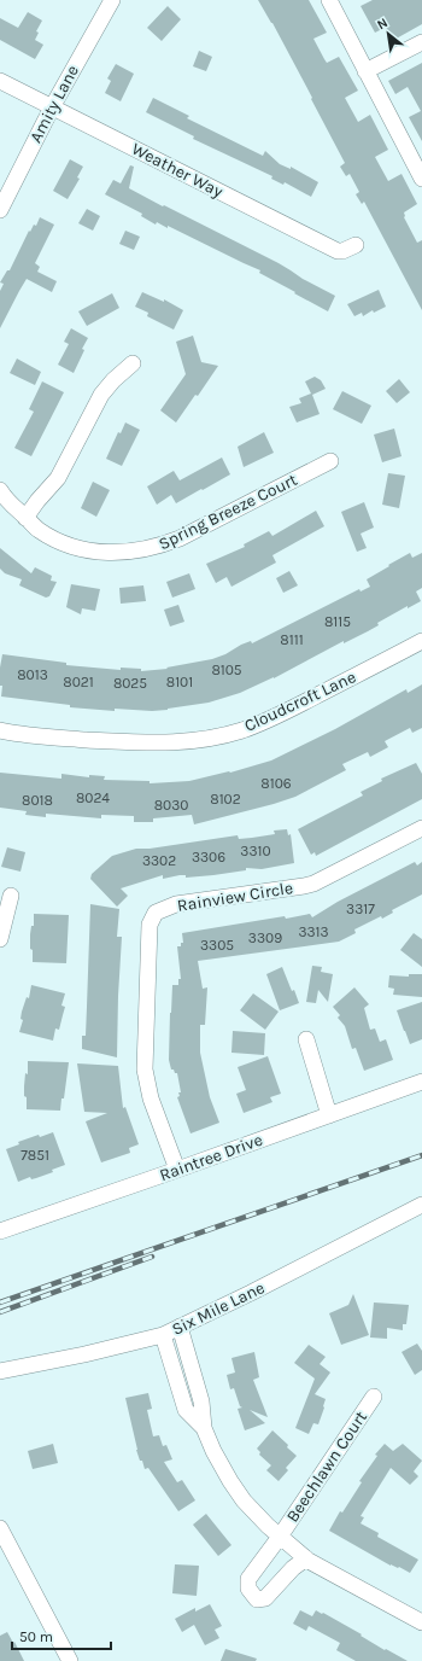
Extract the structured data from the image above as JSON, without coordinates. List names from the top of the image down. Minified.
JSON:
{"streets":{"street":["Amity Lane","Weather Way","Spring Breeze Court","Cloudcroft Lane","Rainview Circle","Raintree Drive","Six Mile Lane","Beechlawn Court"]},"crossings":[["Amity Lane","Weather Way"],["Rainview Circle","Raintree Drive"]],"house_numbers":["8115","8111","8105","8013","8021","8101","8025","8106","8024","8102","8018","8030","3310","3306","3302","3317","3313","3309","3305","7851"],"scale_bar":"50 m","north":"top left"}
